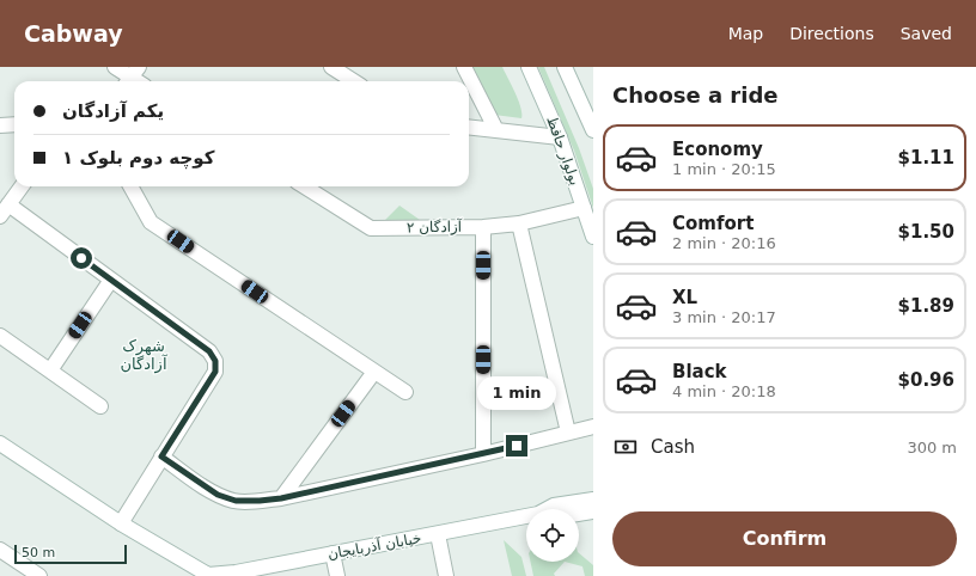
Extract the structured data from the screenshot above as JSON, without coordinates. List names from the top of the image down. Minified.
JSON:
{"streets":{"street":["بولوار حافظ","آزادگان ۲","خیابان آذربایجان"]},"crossings":[["بولوار حافظ","آزادگان ۲"]],"districts":["شهرک آزادگان"],"scale_bar":"50 m","page":{"header":"Cabway","nav":["Map","Directions","Saved"],"heading":"Choose a ride","banner":["یکم آزادگان","کوچه دوم بلوک ۱"],"list":[{"name":"Economy","note":"1 min · 20:15","value":"$1.11"},{"name":"Comfort","note":"2 min · 20:16","value":"$1.50"},{"name":"XL","note":"3 min · 20:17","value":"$1.89"},{"name":"Black","note":"4 min · 20:18","value":"$0.96"}],"bubble":"1 min","pay":["Cash","300 m"],"buttons":"Confirm","scale":"50 m"}}
